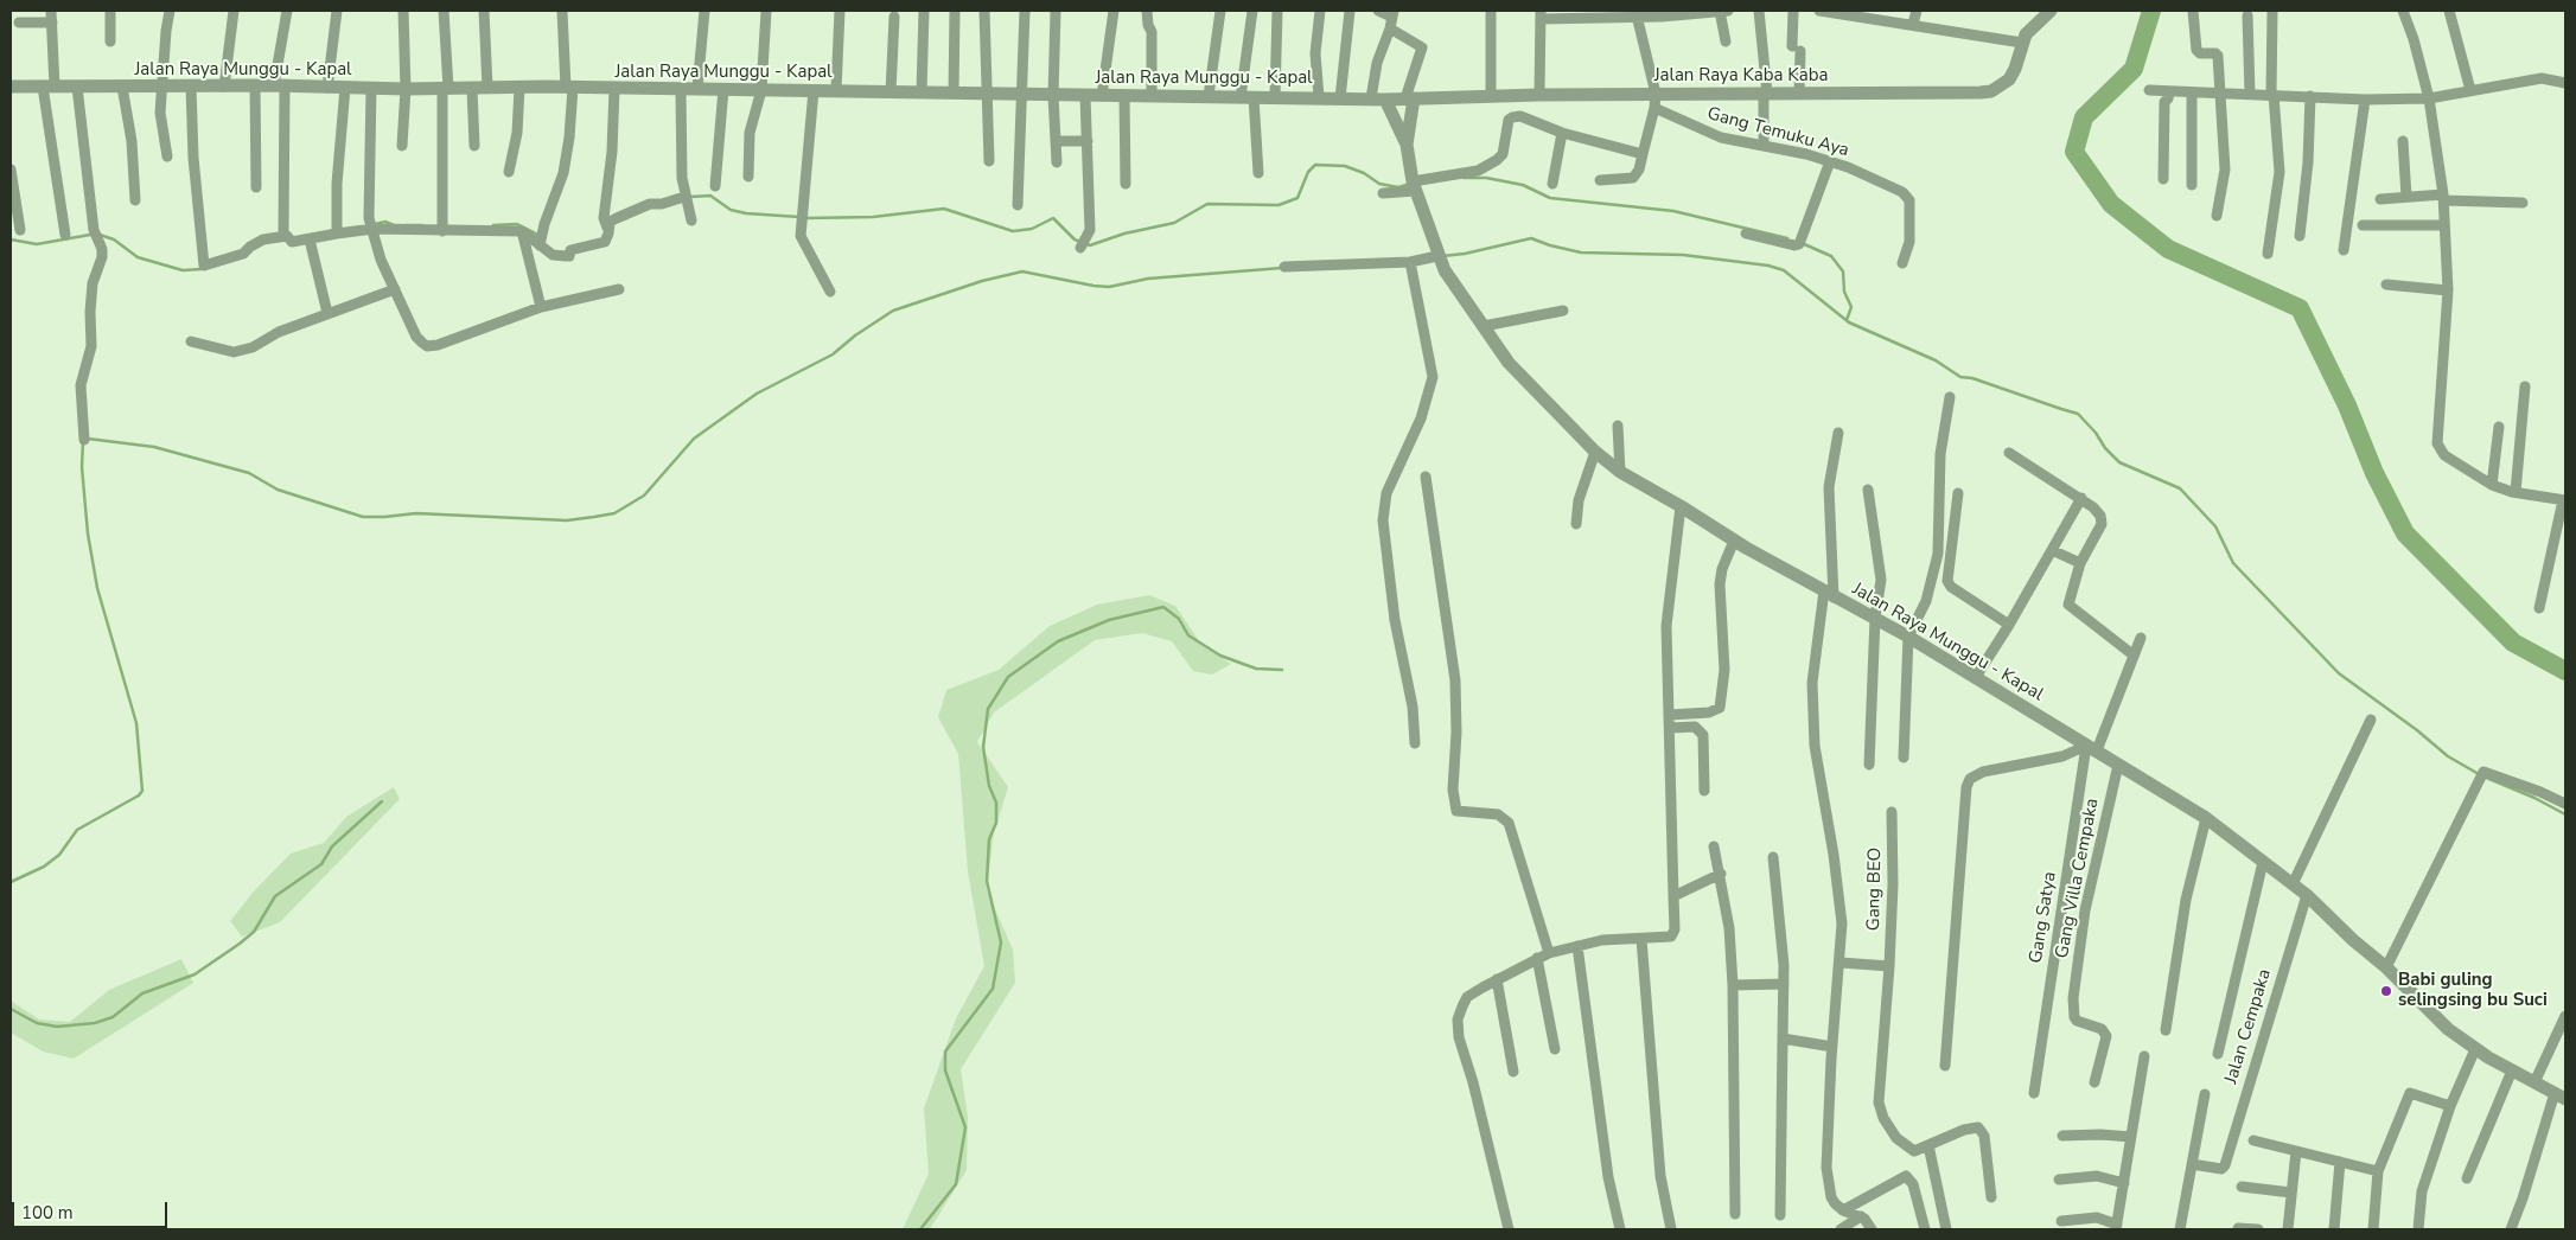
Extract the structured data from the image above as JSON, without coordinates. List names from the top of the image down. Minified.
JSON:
{"streets":{"street":["Jalan Raya Munggu - Kapal","Jalan Raya Kaba Kaba","Gang Temuku Aya","Gang Villa Cempaka","Gang BEO","Gang Satya","Jalan Cempaka"]},"crossings":[["Jalan Raya Munggu - Kapal","Jalan Raya Kaba Kaba"],["Jalan Raya Munggu - Kapal","Gang Villa Cempaka"],["Jalan Raya Munggu - Kapal","Gang Satya"],["Jalan Raya Munggu - Kapal","Jalan Cempaka"],["Jalan Raya Kaba Kaba","Gang Temuku Aya"]],"places":["Babi guling selingsing bu Suci"],"scale_bar":"100 m"}
